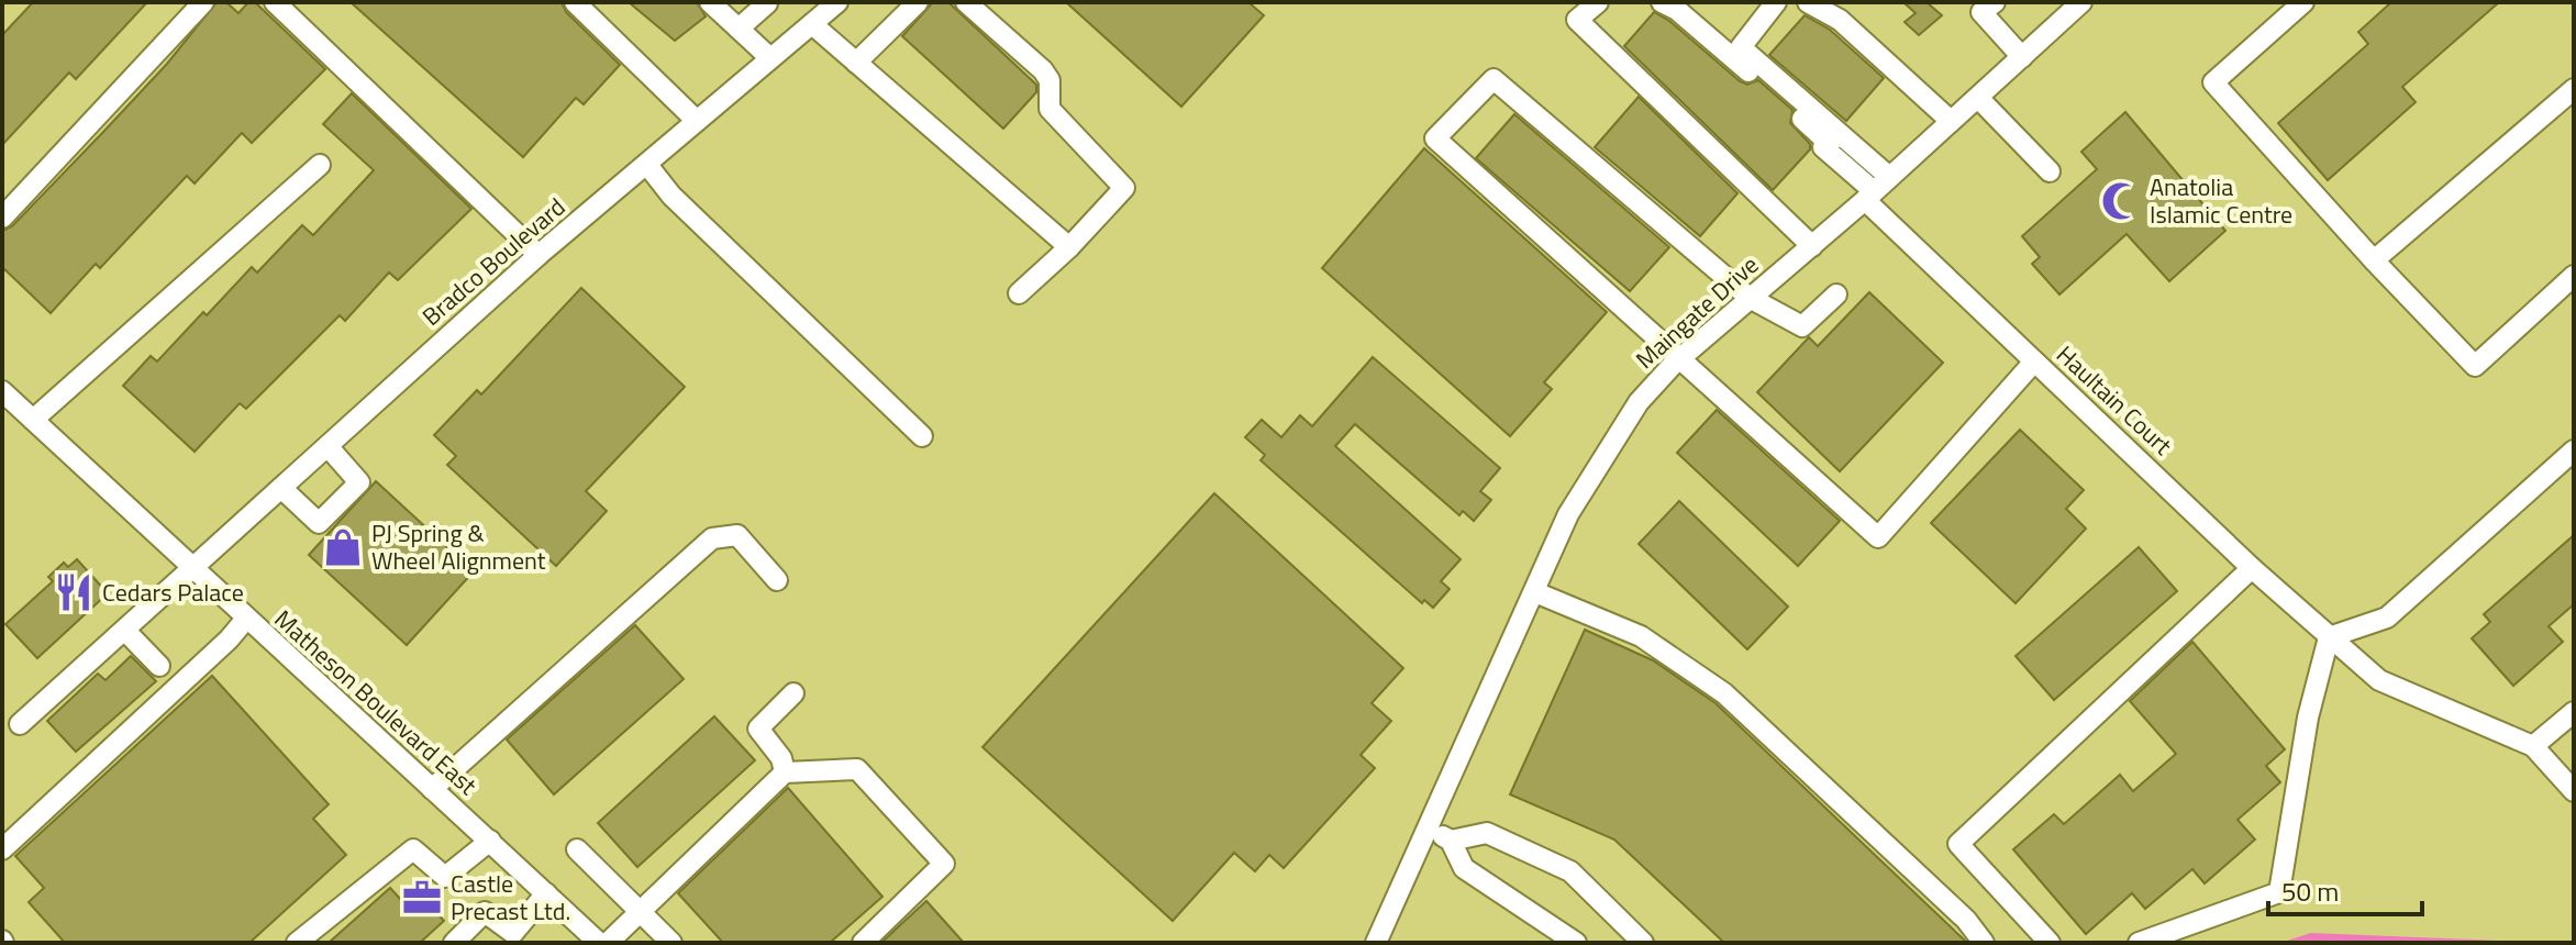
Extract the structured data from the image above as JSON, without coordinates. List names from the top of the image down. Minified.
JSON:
{"streets":{"street":["Bradco Boulevard","Maingate Drive","Haultain Court","Matheson Boulevard East"]},"crossings":[["Bradco Boulevard","Matheson Boulevard East"],["Maingate Drive","Haultain Court"]],"places":{"mosque":["Anatolia Islamic Centre"],"shop":["PJ Spring & Wheel Alignment"],"restaurant":["Cedars Palace"],"office":["Castle Precast Ltd."]},"scale_bar":"50 m"}
